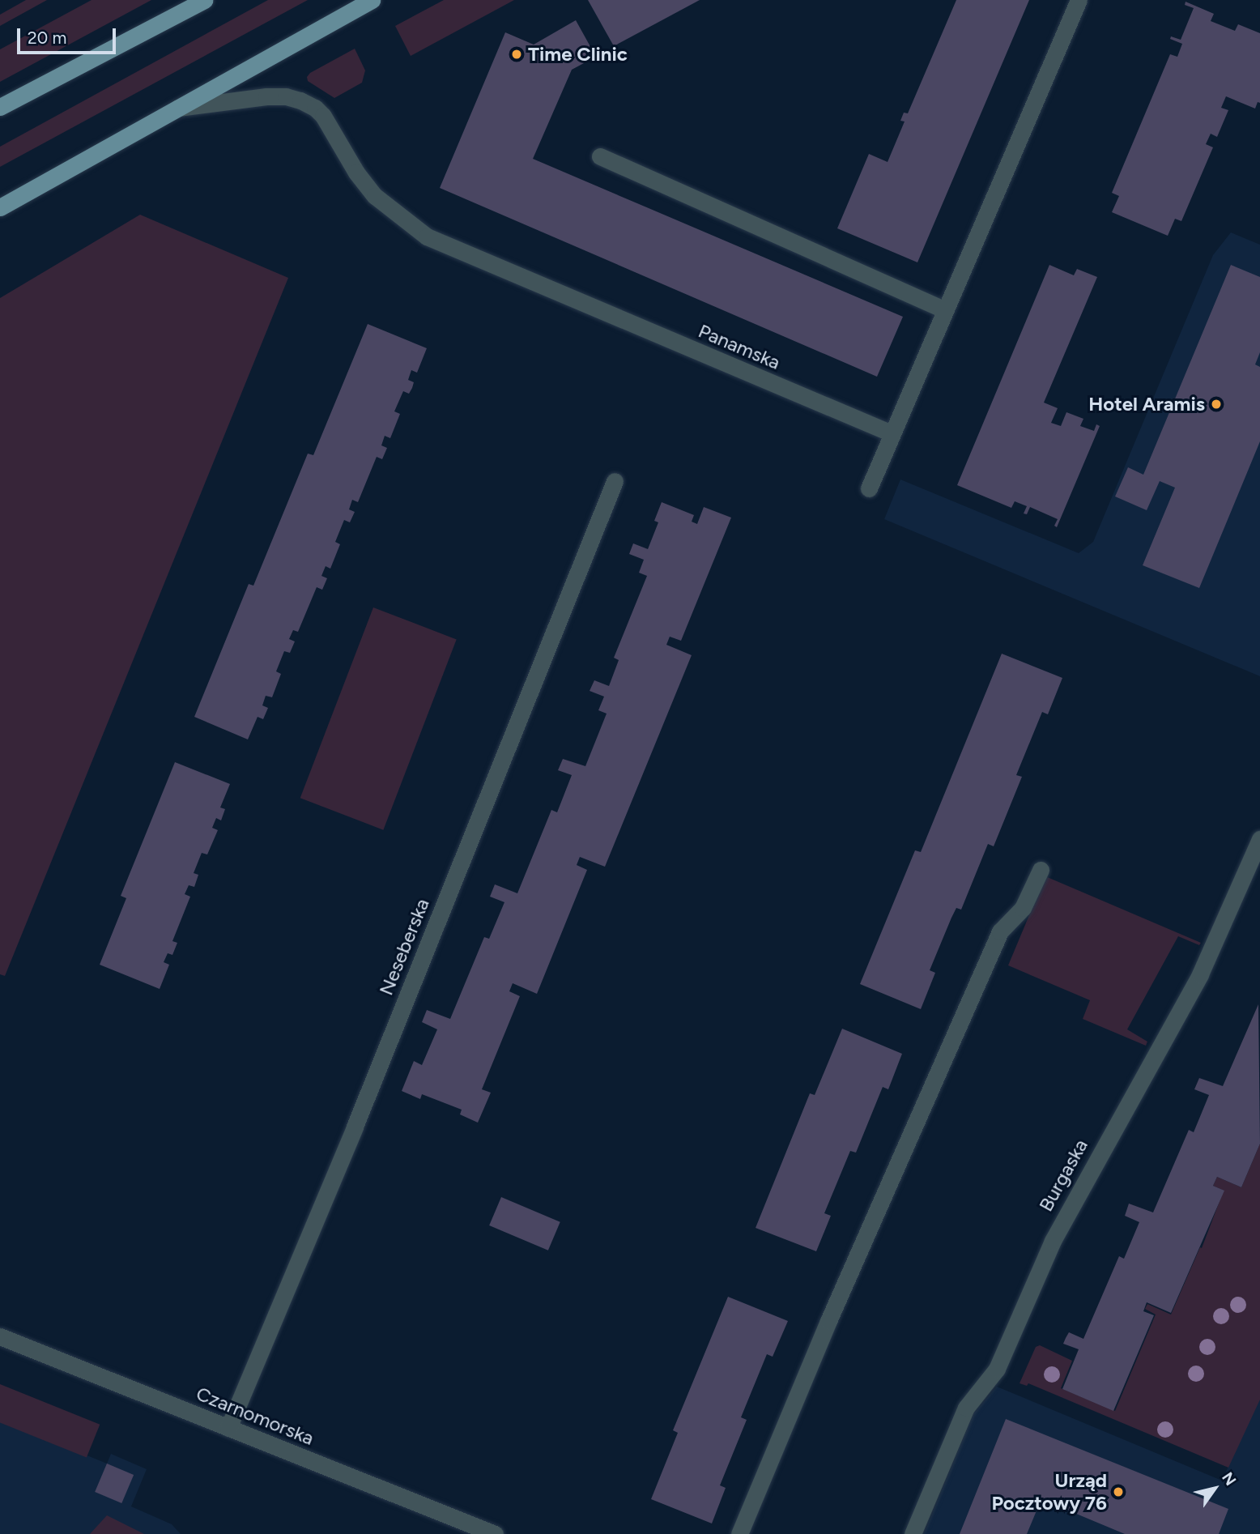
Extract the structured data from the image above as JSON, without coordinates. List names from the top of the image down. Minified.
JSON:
{"streets":{"street":["Panamska","Neseberska","Burgaska","Czarnomorska"]},"crossings":[["Neseberska","Czarnomorska"]],"places":["Time Clinic","Hotel Aramis","Urząd Pocztowy 76"],"scale_bar":"20 m","north":"top right"}
